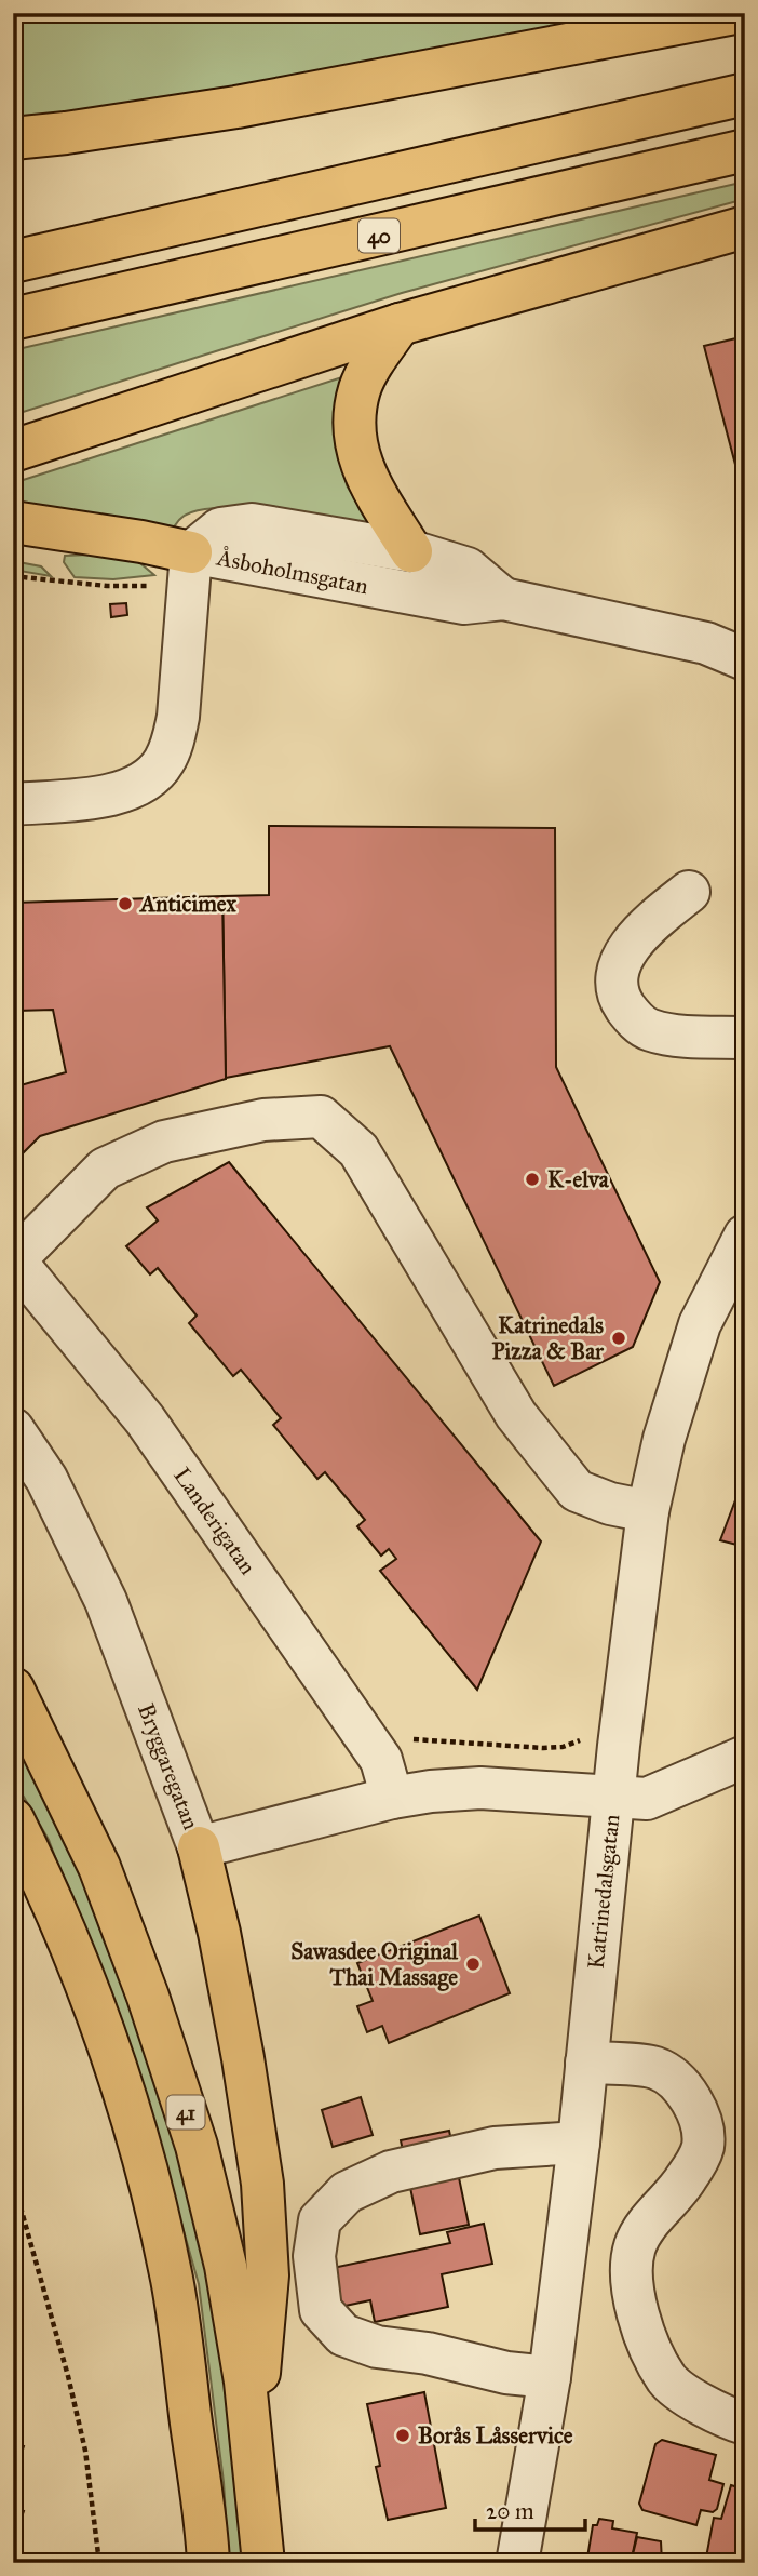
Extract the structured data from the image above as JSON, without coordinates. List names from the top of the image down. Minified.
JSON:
{"streets":{"main road":["40","41"],"street":["Åsboholmsgatan","Landerigatan","Bryggaregatan","Katrinedalsgatan"]},"crossings":[["Landerigatan","Bryggaregatan"],["Bryggaregatan","Katrinedalsgatan"]],"places":["Anticimex","K-elva","Katrinedals Pizza & Bar","Sawasdee Original Thai Massage","Borås Låsservice"],"scale_bar":"20 m"}
